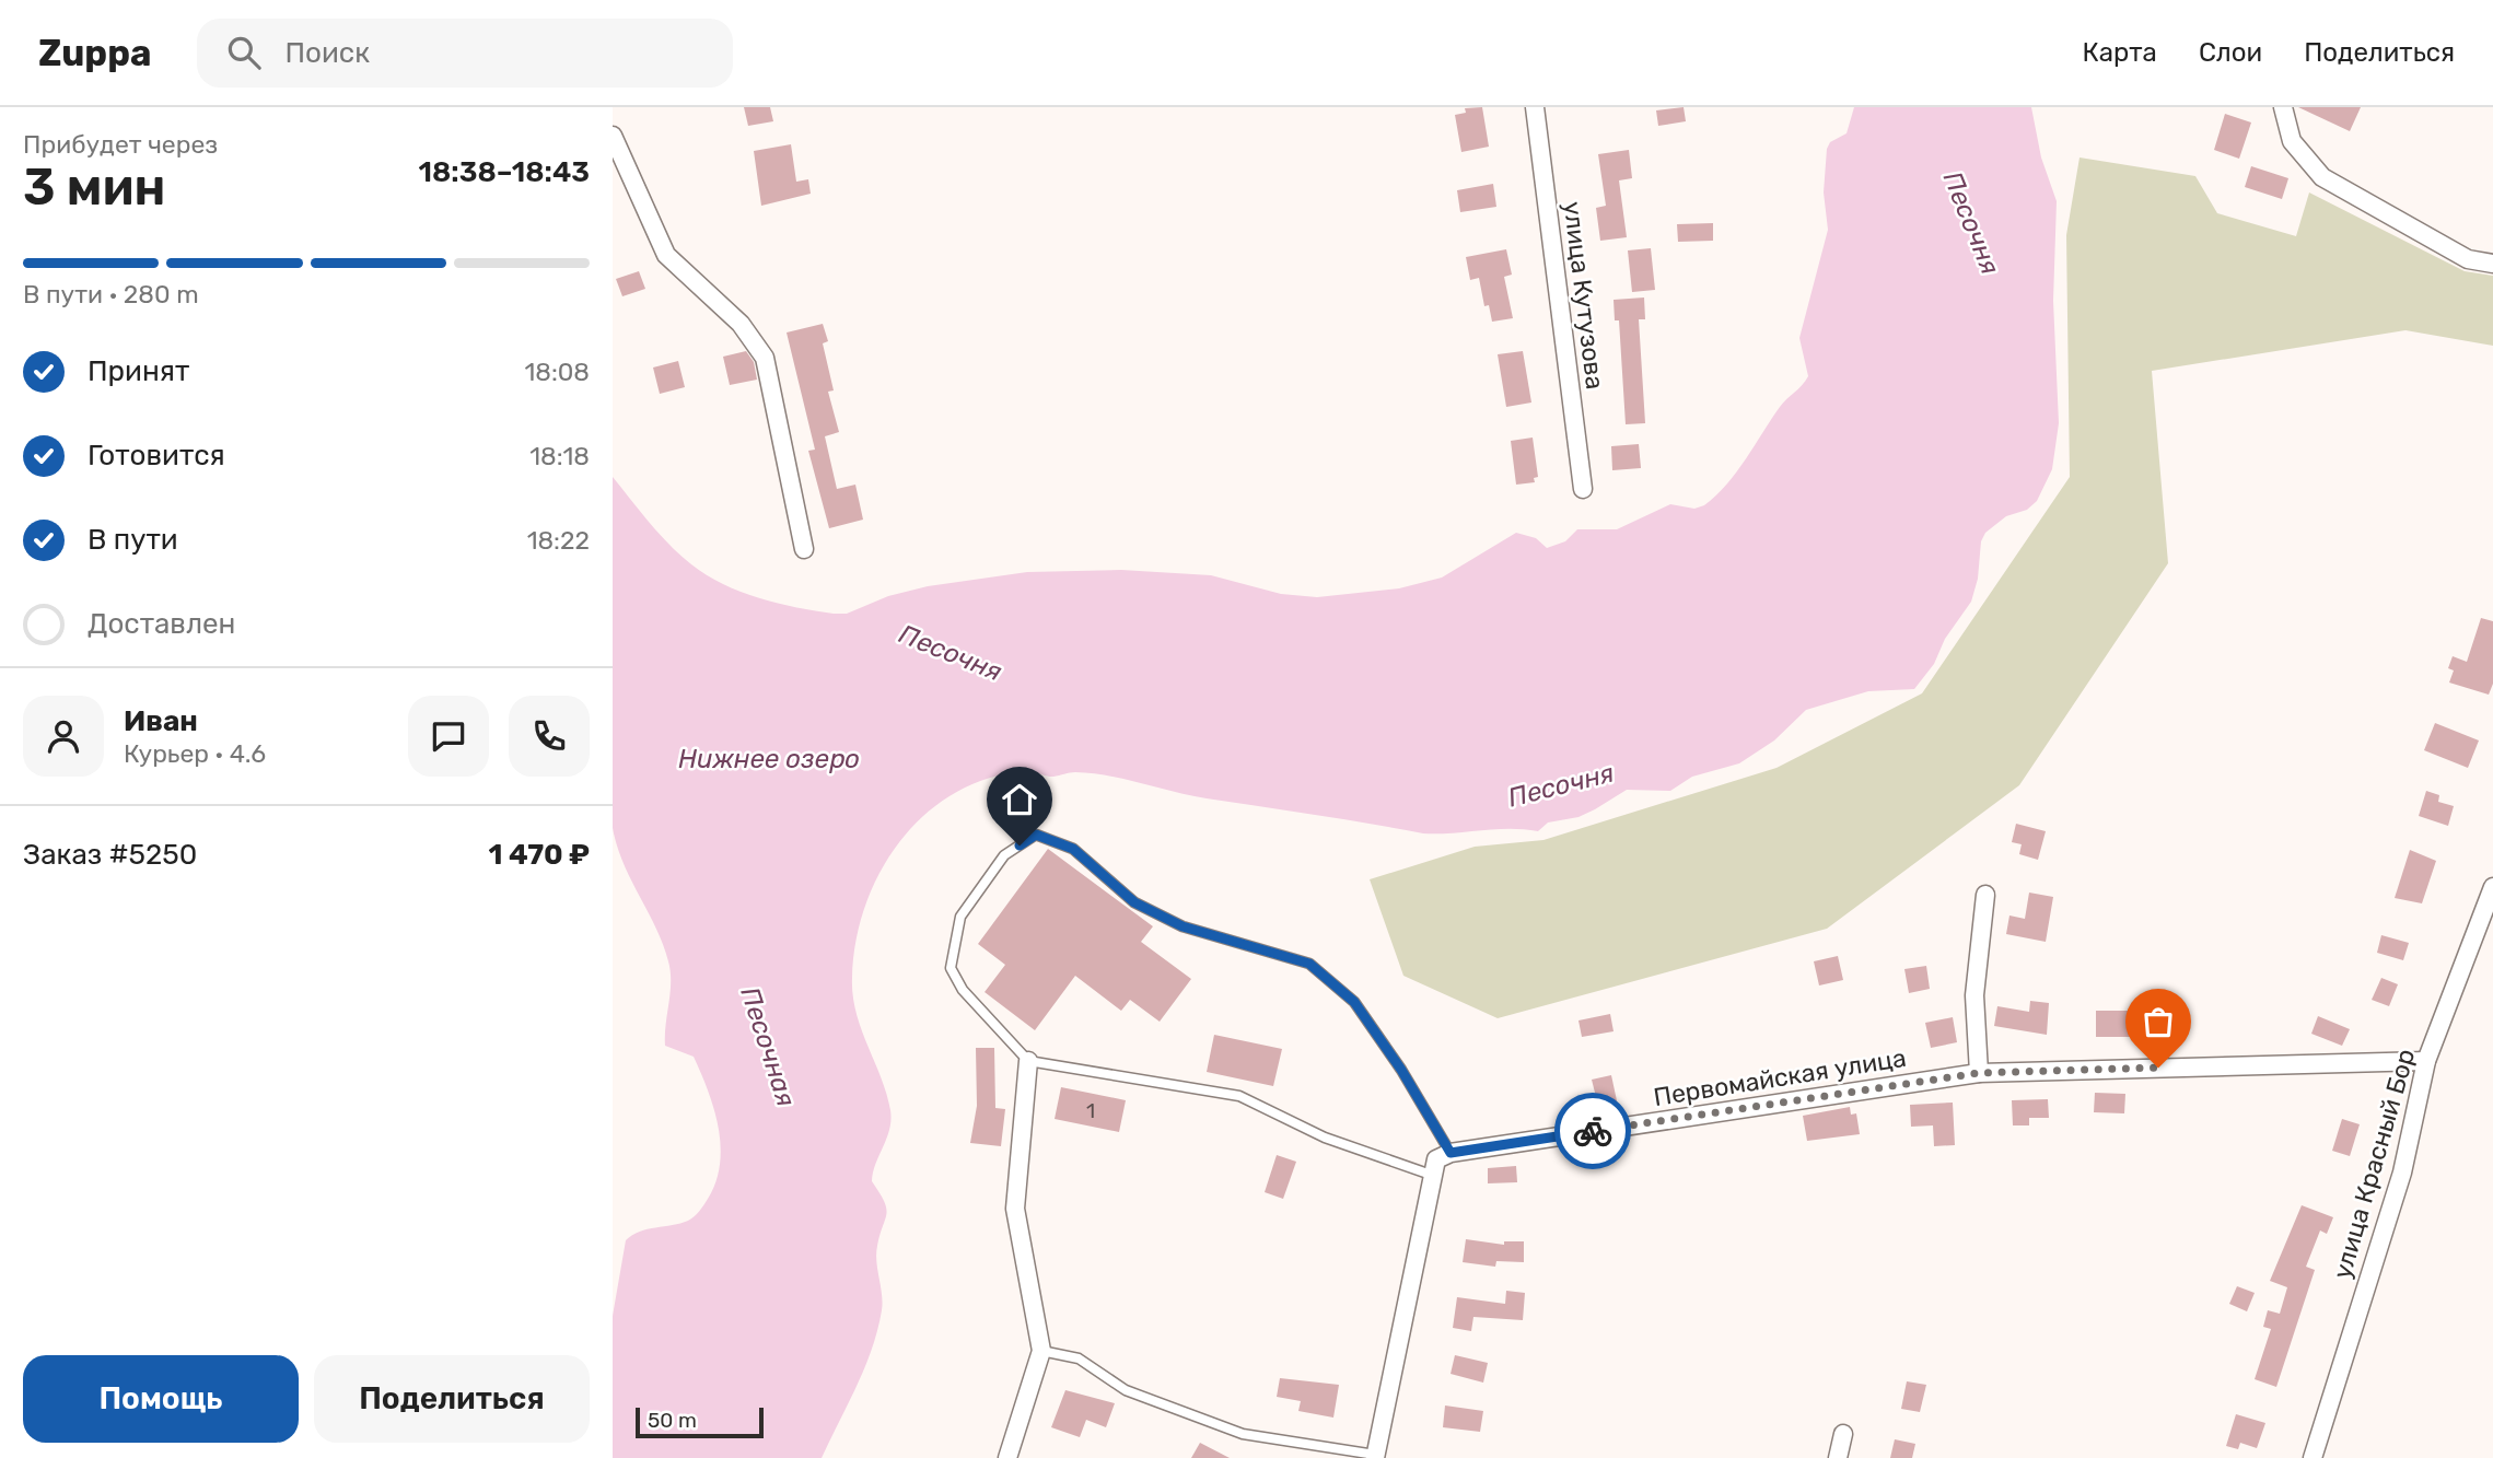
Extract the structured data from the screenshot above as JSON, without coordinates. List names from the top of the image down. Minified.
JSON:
{"streets":{"street":["улица Кутузова","Первомайская улица","улица Красный Бор"]},"crossings":[["Первомайская улица","улица Красный Бор"]],"water":["Песочня","Нижнее озеро","Песочная"],"house_numbers":["1"],"scale_bar":"50 m","page":{"header":"Zuppa","search":"Поиск","nav":["Карта","Слои","Поделиться"],"heading":["3 мин","Прибудет через","18:38–18:43"],"panel":["Иван","Курьер · 4.6","Заказ #5250","1 470 ₽"],"bar":"В пути · 280 m","list":[["Принят","18:08"],["Готовится","18:18"],["В пути","18:22"],"Доставлен"],"buttons":["Помощь","Поделиться"],"scale":"50 m"}}
